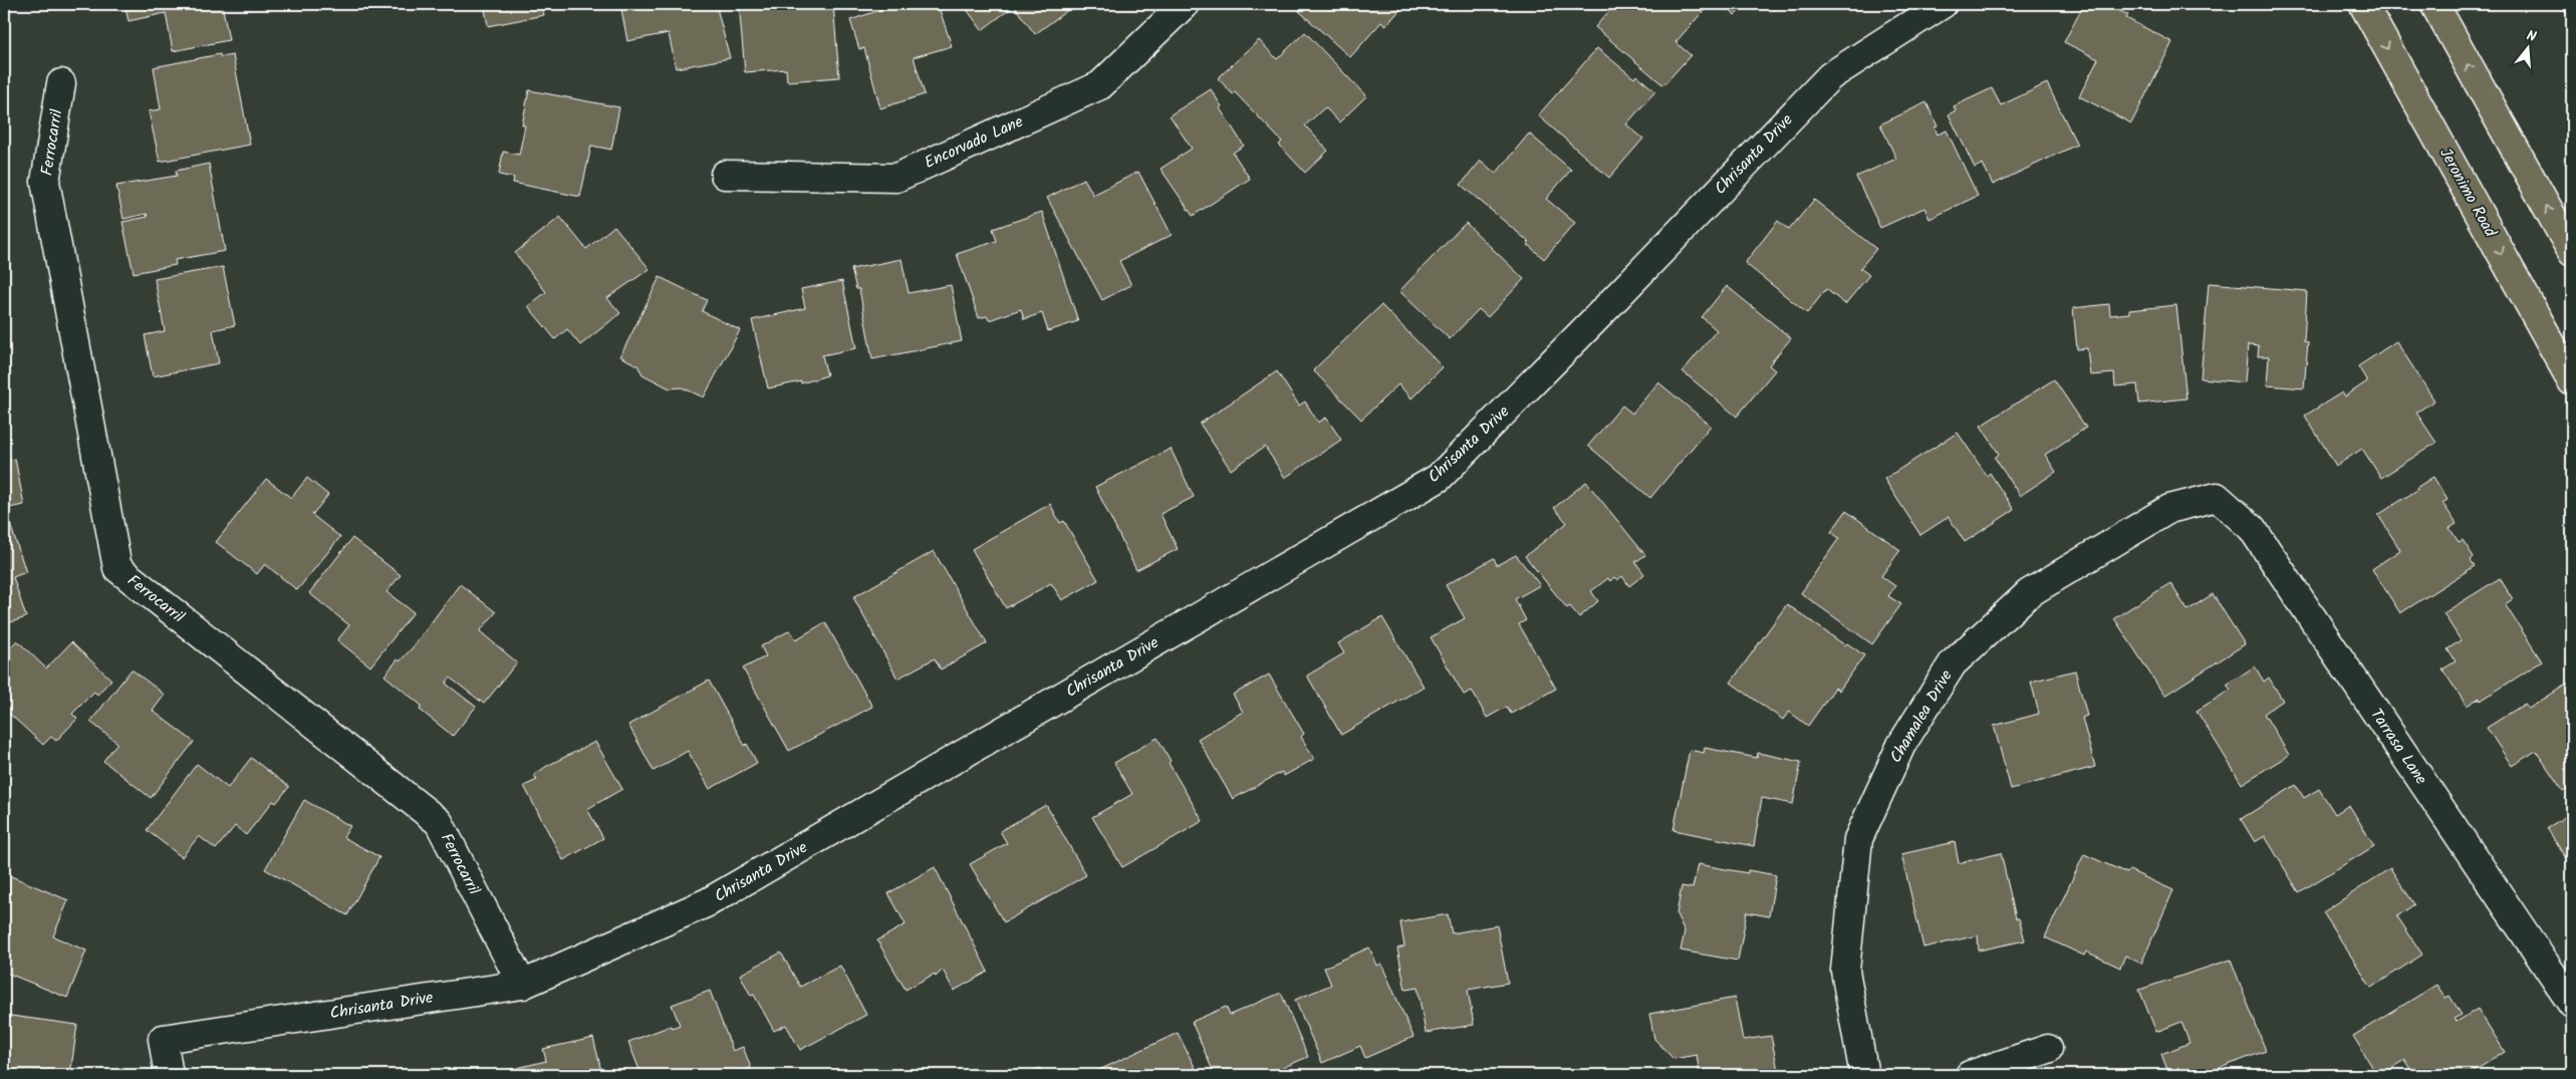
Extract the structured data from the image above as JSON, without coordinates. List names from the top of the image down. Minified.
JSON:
{"streets":{"main road":["Jeronimo Road"],"street":["Ferrocarril","Encorvado Lane","Chrisanta Drive","Chamalea Drive","Tarrasa Lane"]},"crossings":[["Ferrocarril","Chrisanta Drive"],["Chamalea Drive","Tarrasa Lane"]],"north":"top"}
